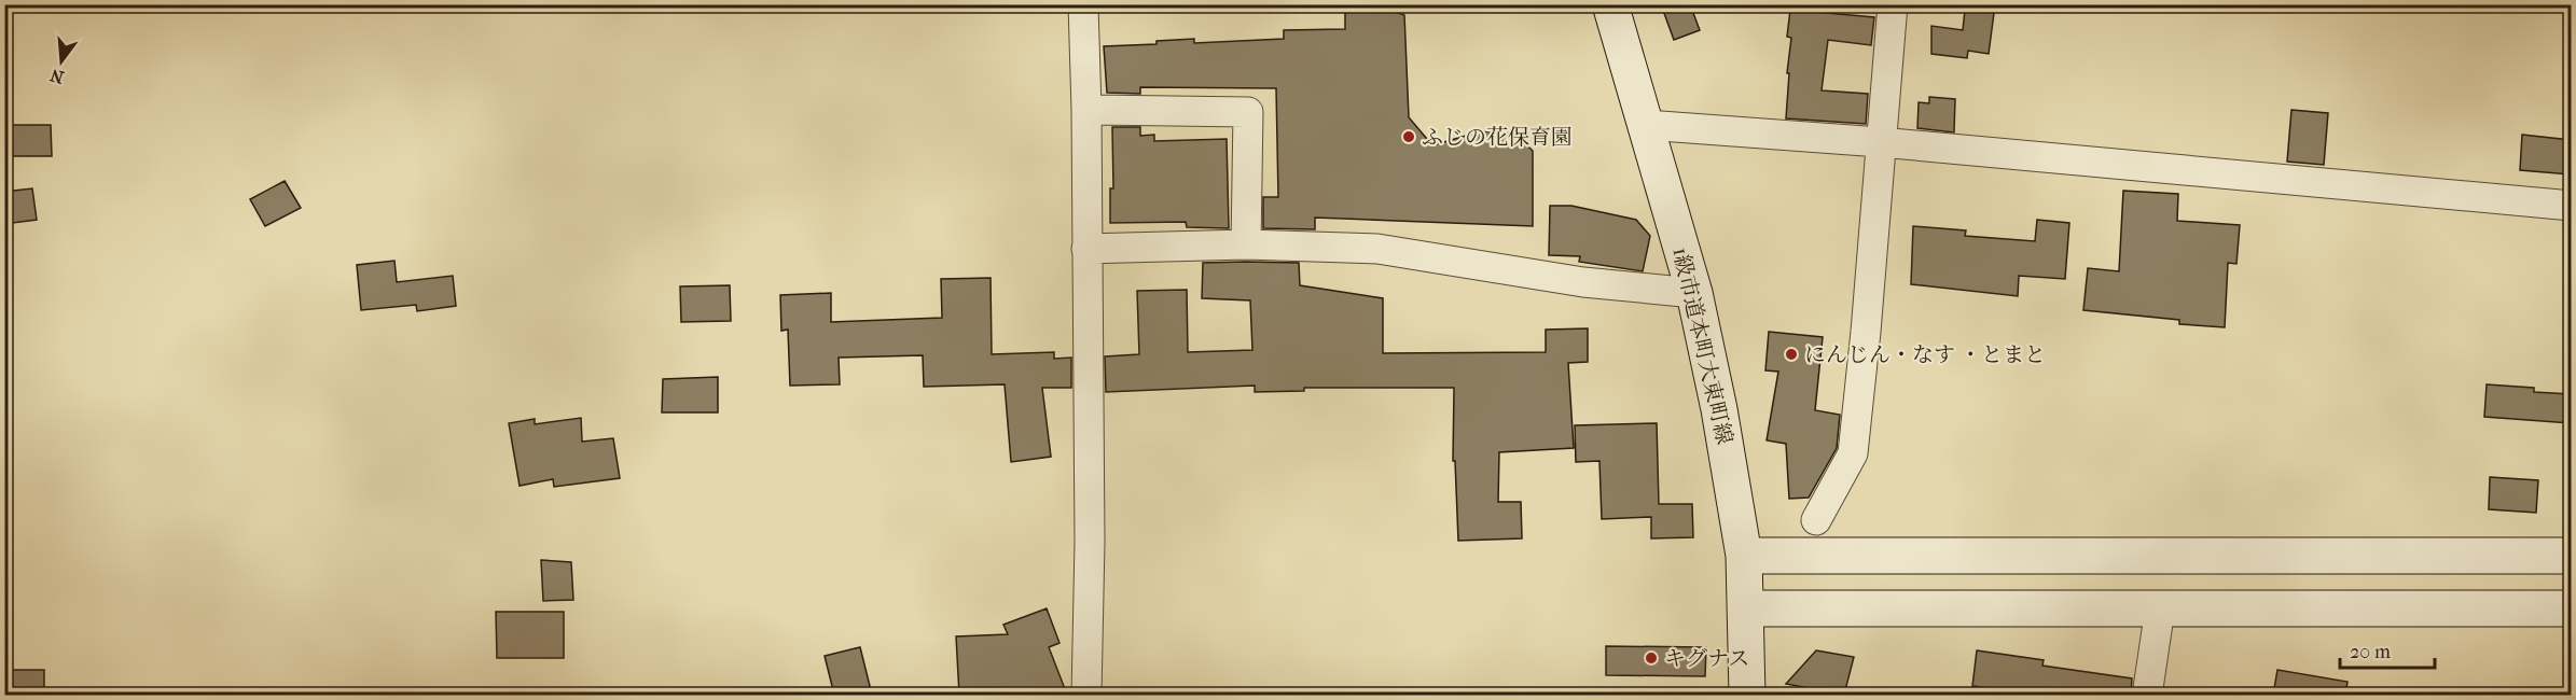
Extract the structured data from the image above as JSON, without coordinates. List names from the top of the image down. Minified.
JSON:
{"streets":{"street":["1級市道本町大東町線"]},"places":["ふじの花保育園","にんじん・なす ・とまと","キグナス"],"scale_bar":"20 m","north":"bottom"}
